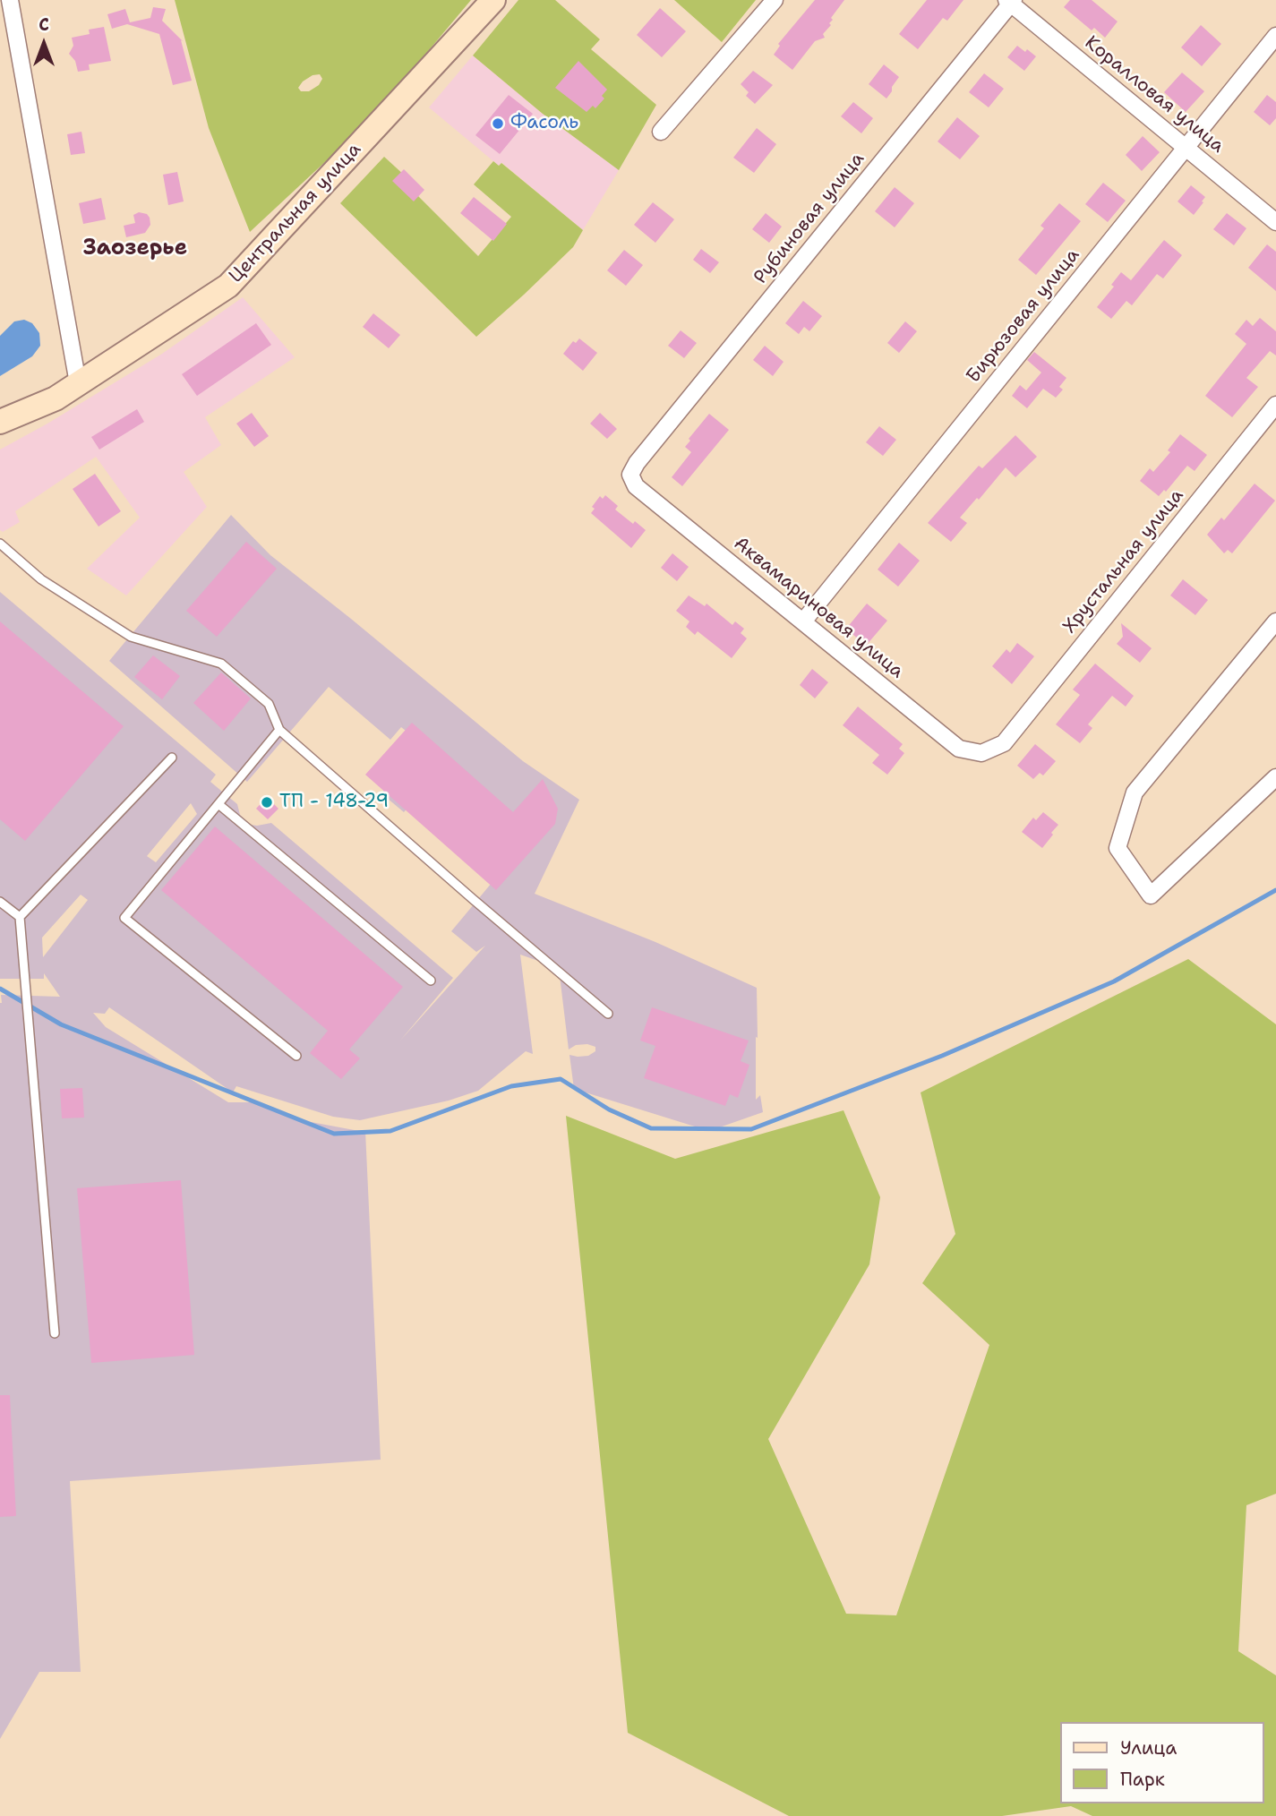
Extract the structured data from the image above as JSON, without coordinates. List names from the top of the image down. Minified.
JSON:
{"streets":{"main road":["Центральная улица"],"street":["Коралловая улица","Рубиновая улица","Бирюзовая улица","Хрустальная улица","Аквамариновая улица"]},"crossings":[["Коралловая улица","Рубиновая улица"],["Коралловая улица","Бирюзовая улица"],["Рубиновая улица","Аквамариновая улица"],["Бирюзовая улица","Аквамариновая улица"],["Хрустальная улица","Аквамариновая улица"]],"districts":["Заозерье"],"places":["Фасоль","ТП - 148-29"],"legend":["Улица","Парк"],"north":"top"}
